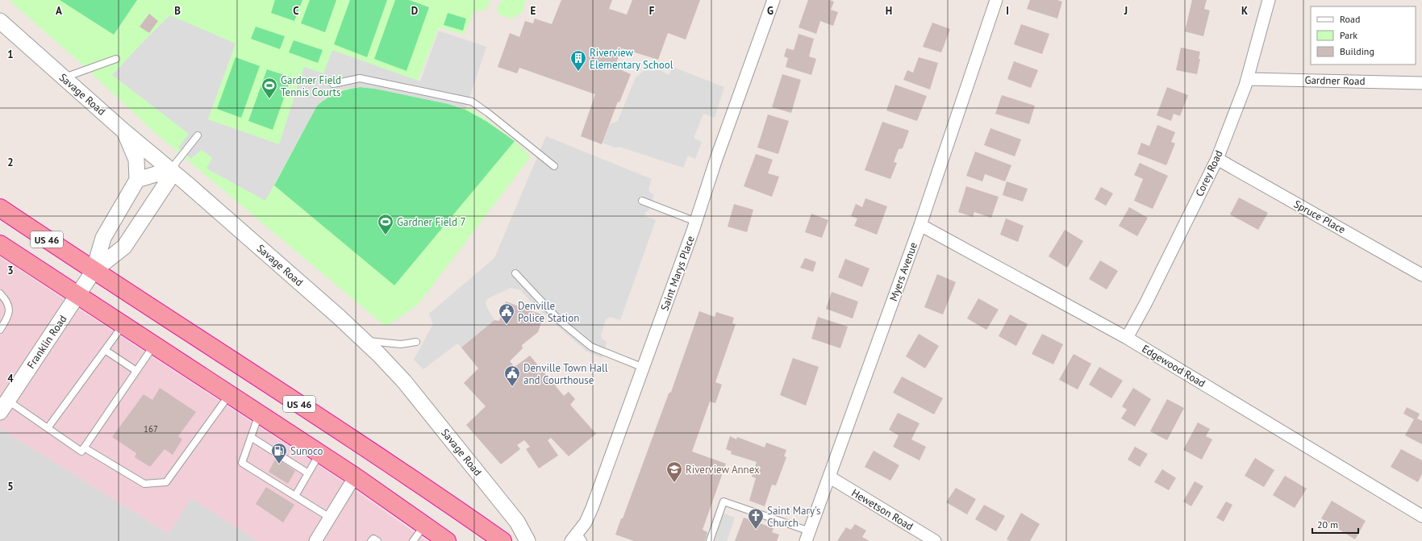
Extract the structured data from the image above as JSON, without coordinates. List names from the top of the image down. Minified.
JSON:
{"streets":{"highway":["US 46"],"street":["Gardner Road","Savage Road","Corey Road","Spruce Place","Myers Avenue","Saint Marys Place","Franklin Road","Edgewood Road","Hewetson Road"]},"crossings":[["Gardner Road","Corey Road"],["Savage Road","Franklin Road"],["Corey Road","Spruce Place"],["Corey Road","Edgewood Road"],["US 46","Franklin Road"],["Myers Avenue","Edgewood Road"],["Myers Avenue","Hewetson Road"]],"places":{"building":["Riverview Elementary School"],"sports":["Gardner Field Tennis Courts","Gardner Field 7"],"public building":["Denville Police Station","Denville Town Hall and Courthouse"],"fuel station":["Sunoco"],"school or university":["Riverview Annex"],"church":["Saint Mary's Church"]},"house_numbers":["167"],"legend":["Road","Park","Building"],"scale_bar":"20 m","grid":{"columns":["A","B","C","D","E","F","G","H","I","J","K"],"rows":["1","2","3","4","5"]}}
